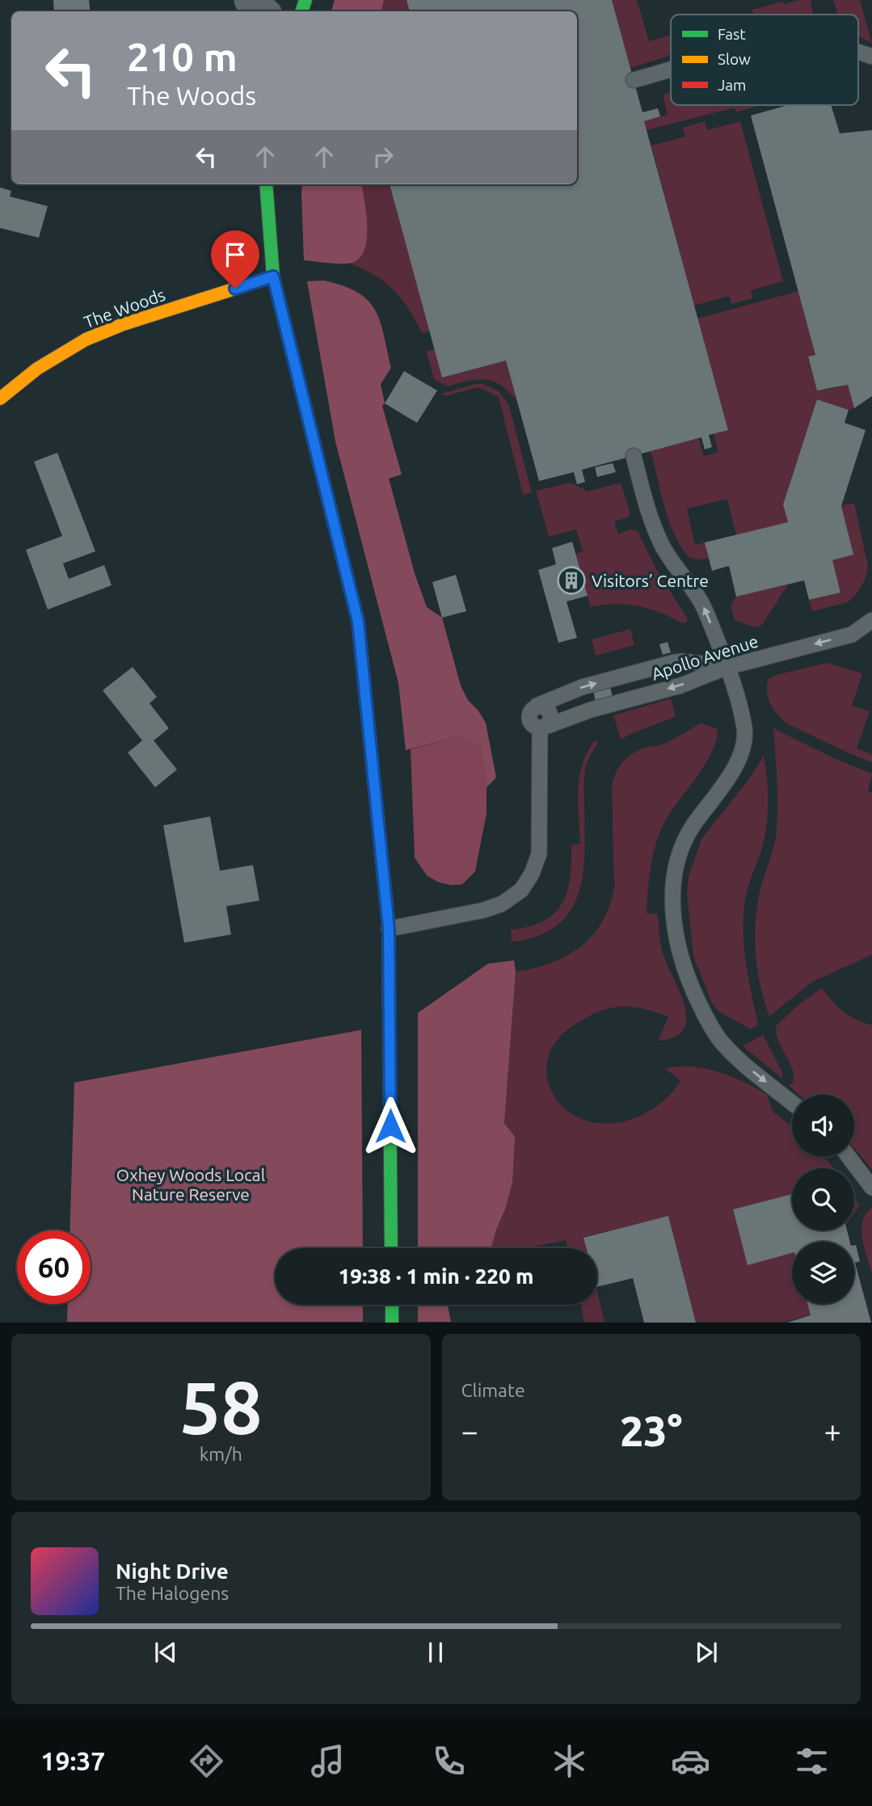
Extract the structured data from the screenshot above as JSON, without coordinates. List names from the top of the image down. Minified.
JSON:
{"streets":{"main road":["The Woods"],"lane":["Apollo Avenue"]},"one_way":["Apollo Avenue"],"parks":["Oxhey Woods Local Nature Reserve"],"places":{"building":["Visitors’ Centre"]},"legend":["Fast","Slow","Jam"],"page":{"turn":["210 m","The Woods"],"limit":"60","trip":"19:38 · 1 min · 220 m","tile":[["58","km/h"],"Climate"],"heat":["−","23°","+"],"song":["Night Drive","The Halogens"],"tabs":"19:37"}}
